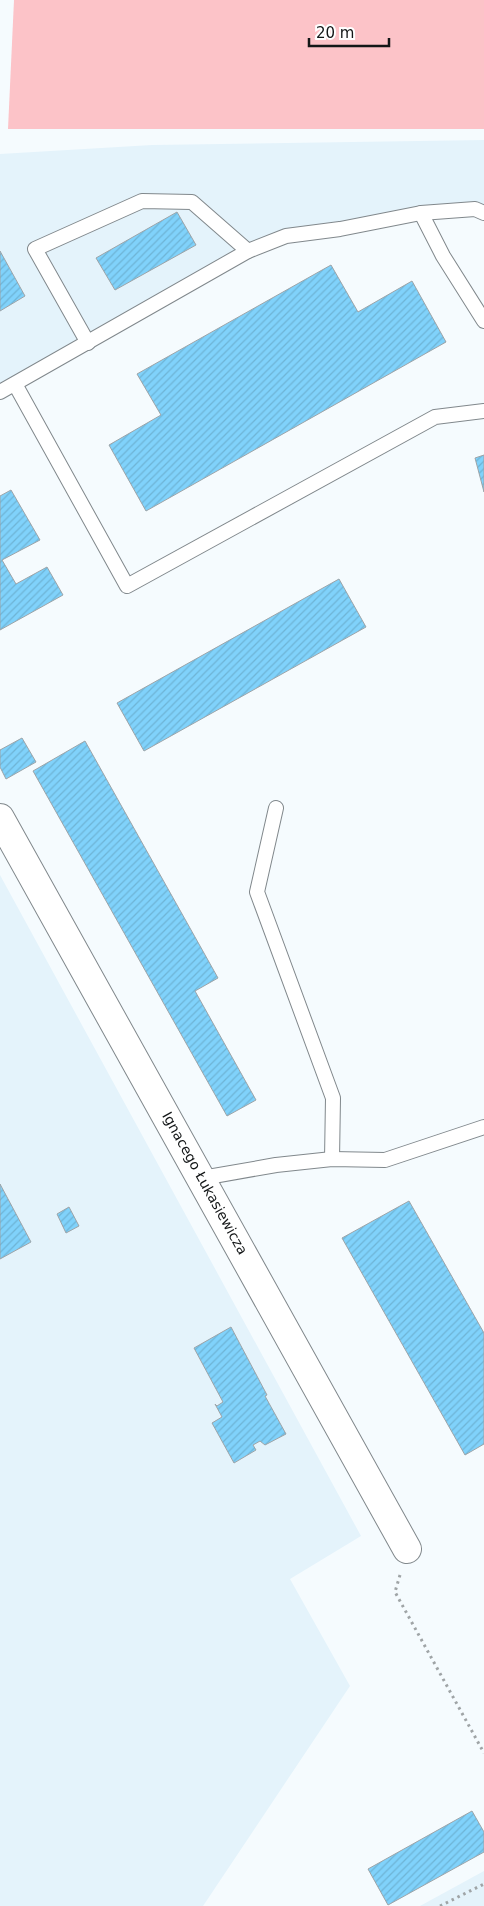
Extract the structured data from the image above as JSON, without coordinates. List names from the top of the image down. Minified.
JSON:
{"streets":{"street":["Ignacego Łukasiewicza"]},"scale_bar":"20 m"}
